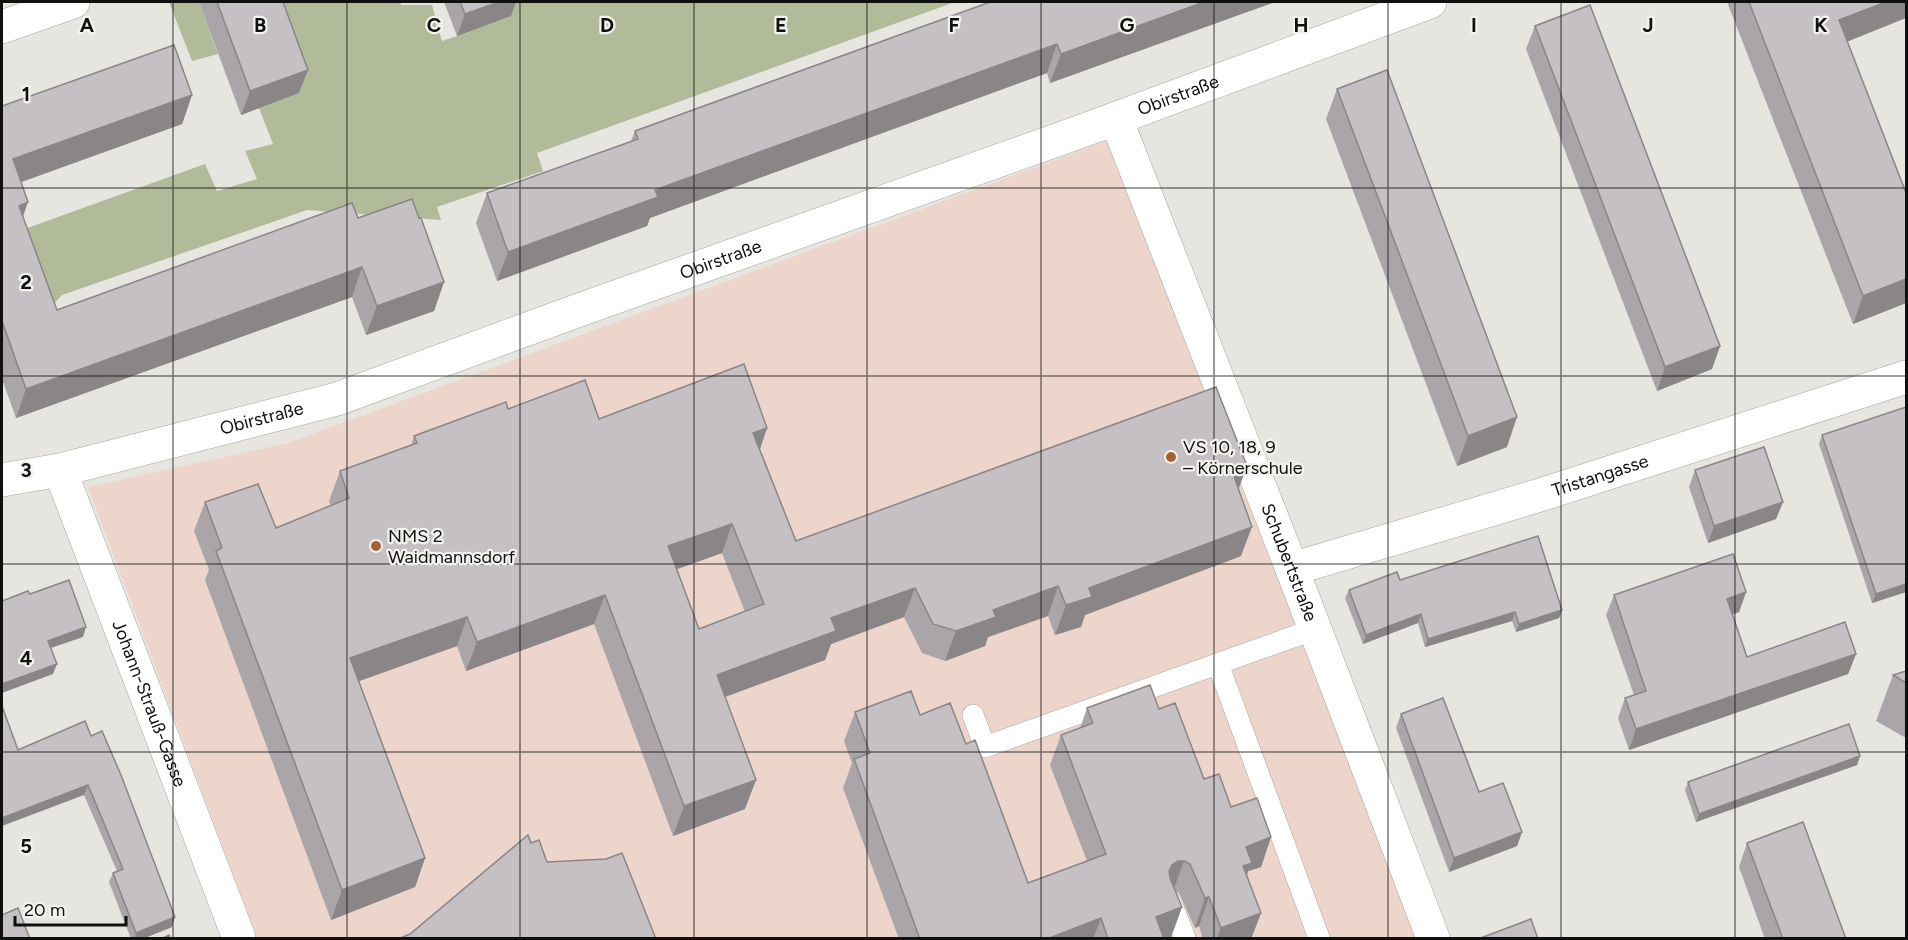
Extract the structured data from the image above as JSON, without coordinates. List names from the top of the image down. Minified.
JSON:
{"streets":{"street":["Obirstraße","Tristangasse","Schubertstraße","Johann-Strauß-Gasse"]},"crossings":[["Obirstraße","Schubertstraße"],["Obirstraße","Johann-Strauß-Gasse"],["Tristangasse","Schubertstraße"]],"places":["VS 10, 18, 9 – Körnerschule","NMS 2 Waidmannsdorf"],"scale_bar":"20 m","grid":{"columns":["A","B","C","D","E","F","G","H","I","J","K"],"rows":["1","2","3","4","5"]}}
